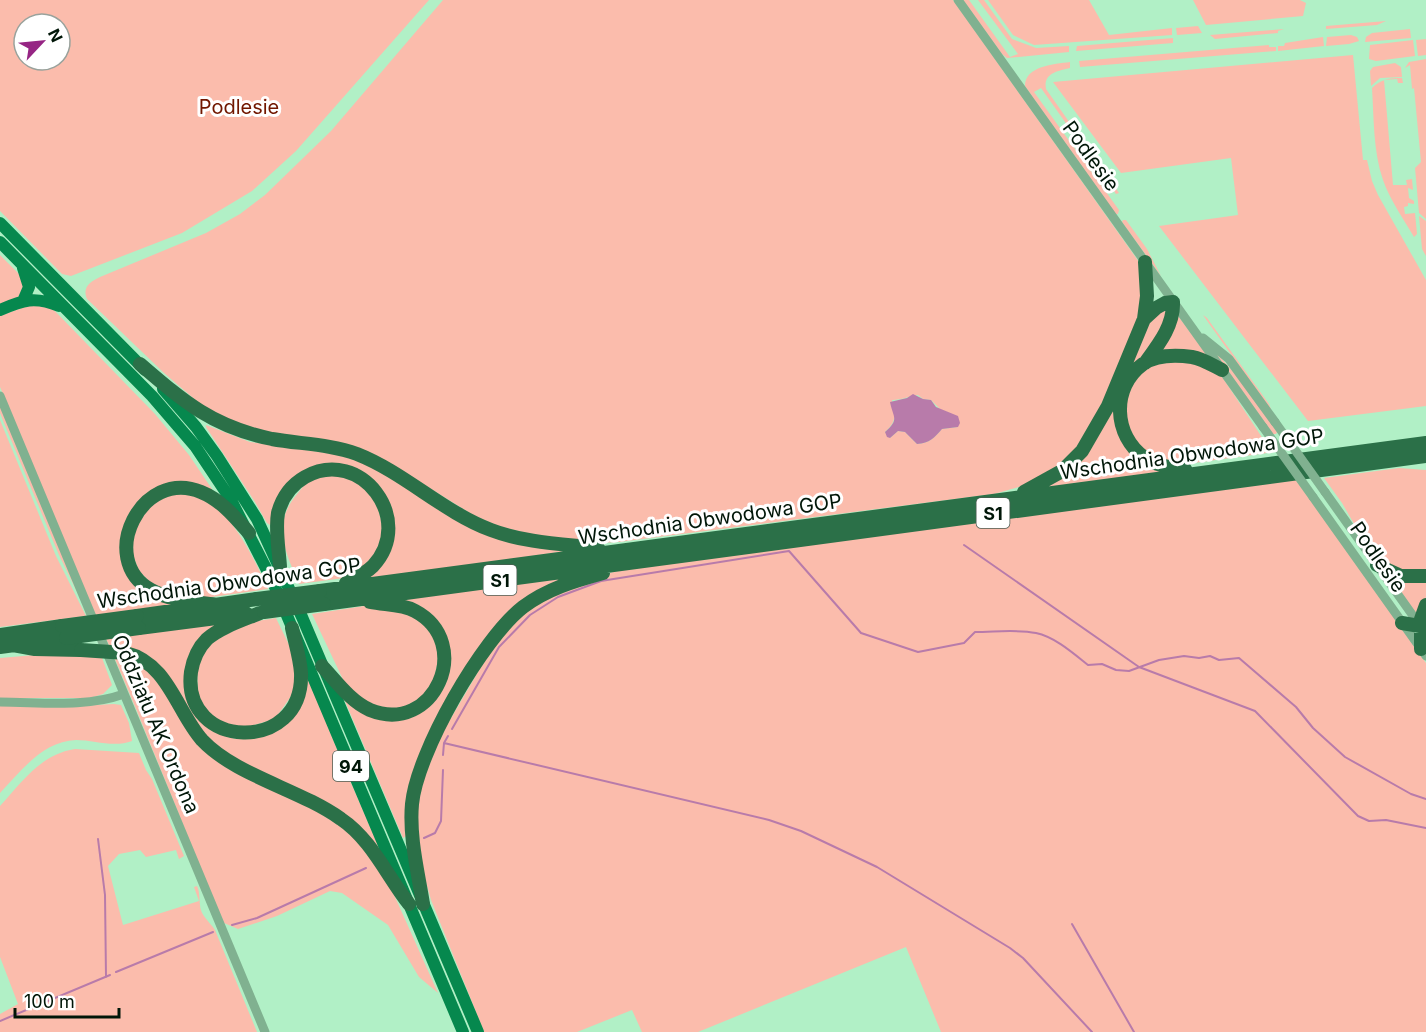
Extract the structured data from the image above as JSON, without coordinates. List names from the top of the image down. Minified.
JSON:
{"streets":{"highway":["Wschodnia Obwodowa GOP","S1"],"main road":["94"],"street":["Podlesie","Oddziału AK Ordona"]},"parks":["Podlesie"],"scale_bar":"100 m","north":"top right"}
